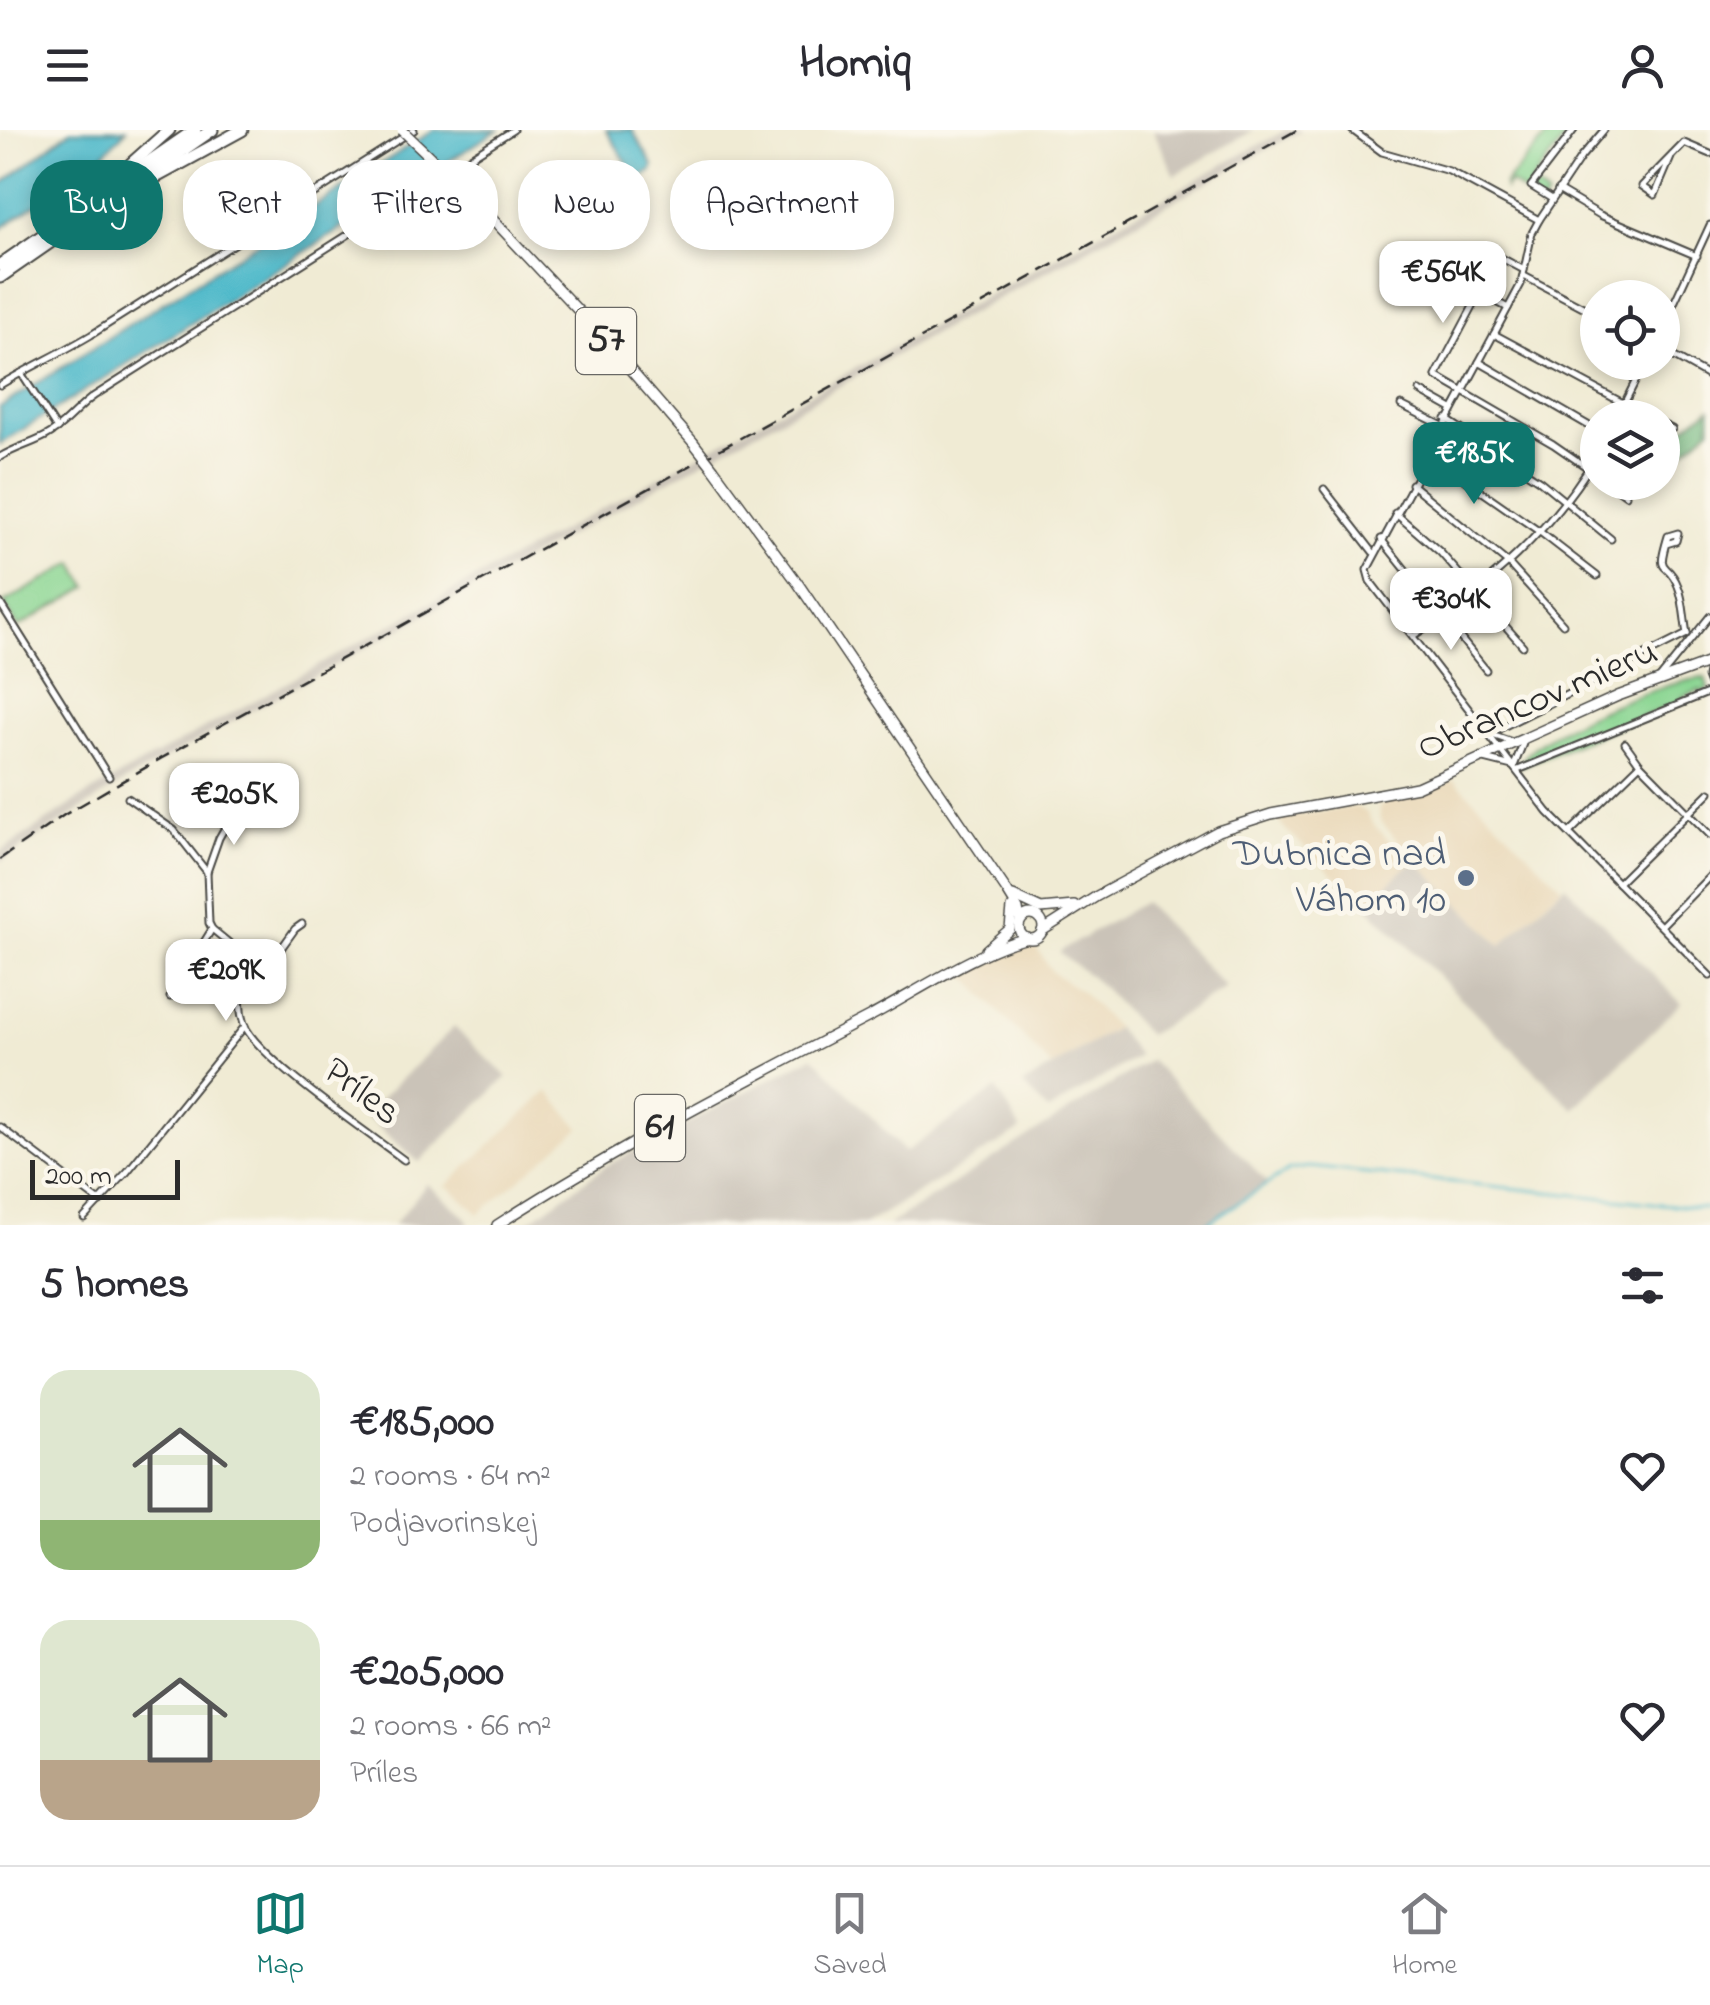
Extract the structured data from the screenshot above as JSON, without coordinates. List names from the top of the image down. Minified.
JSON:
{"streets":{"main road":["57","Obrancov mieru","61"],"street":["Príles"]},"crossings":[["57","61"],["Obrancov mieru","61"]],"places":["Dubnica nad Váhom 10"],"scale_bar":"200 m","page":{"header":"Homiq","chip":["Buy","Rent","Filters","New","Apartment"],"price":["€564K","€185K","€304K","€205K","€209K"],"scale":"200 m","heading":"5 homes","list":[{"name":"€185,000","note":"2 rooms · 64 m² · Podjavorinskej"},{"name":"€205,000","note":"2 rooms · 66 m² · Príles"}],"tabs":["Map","Saved","Home"]}}
